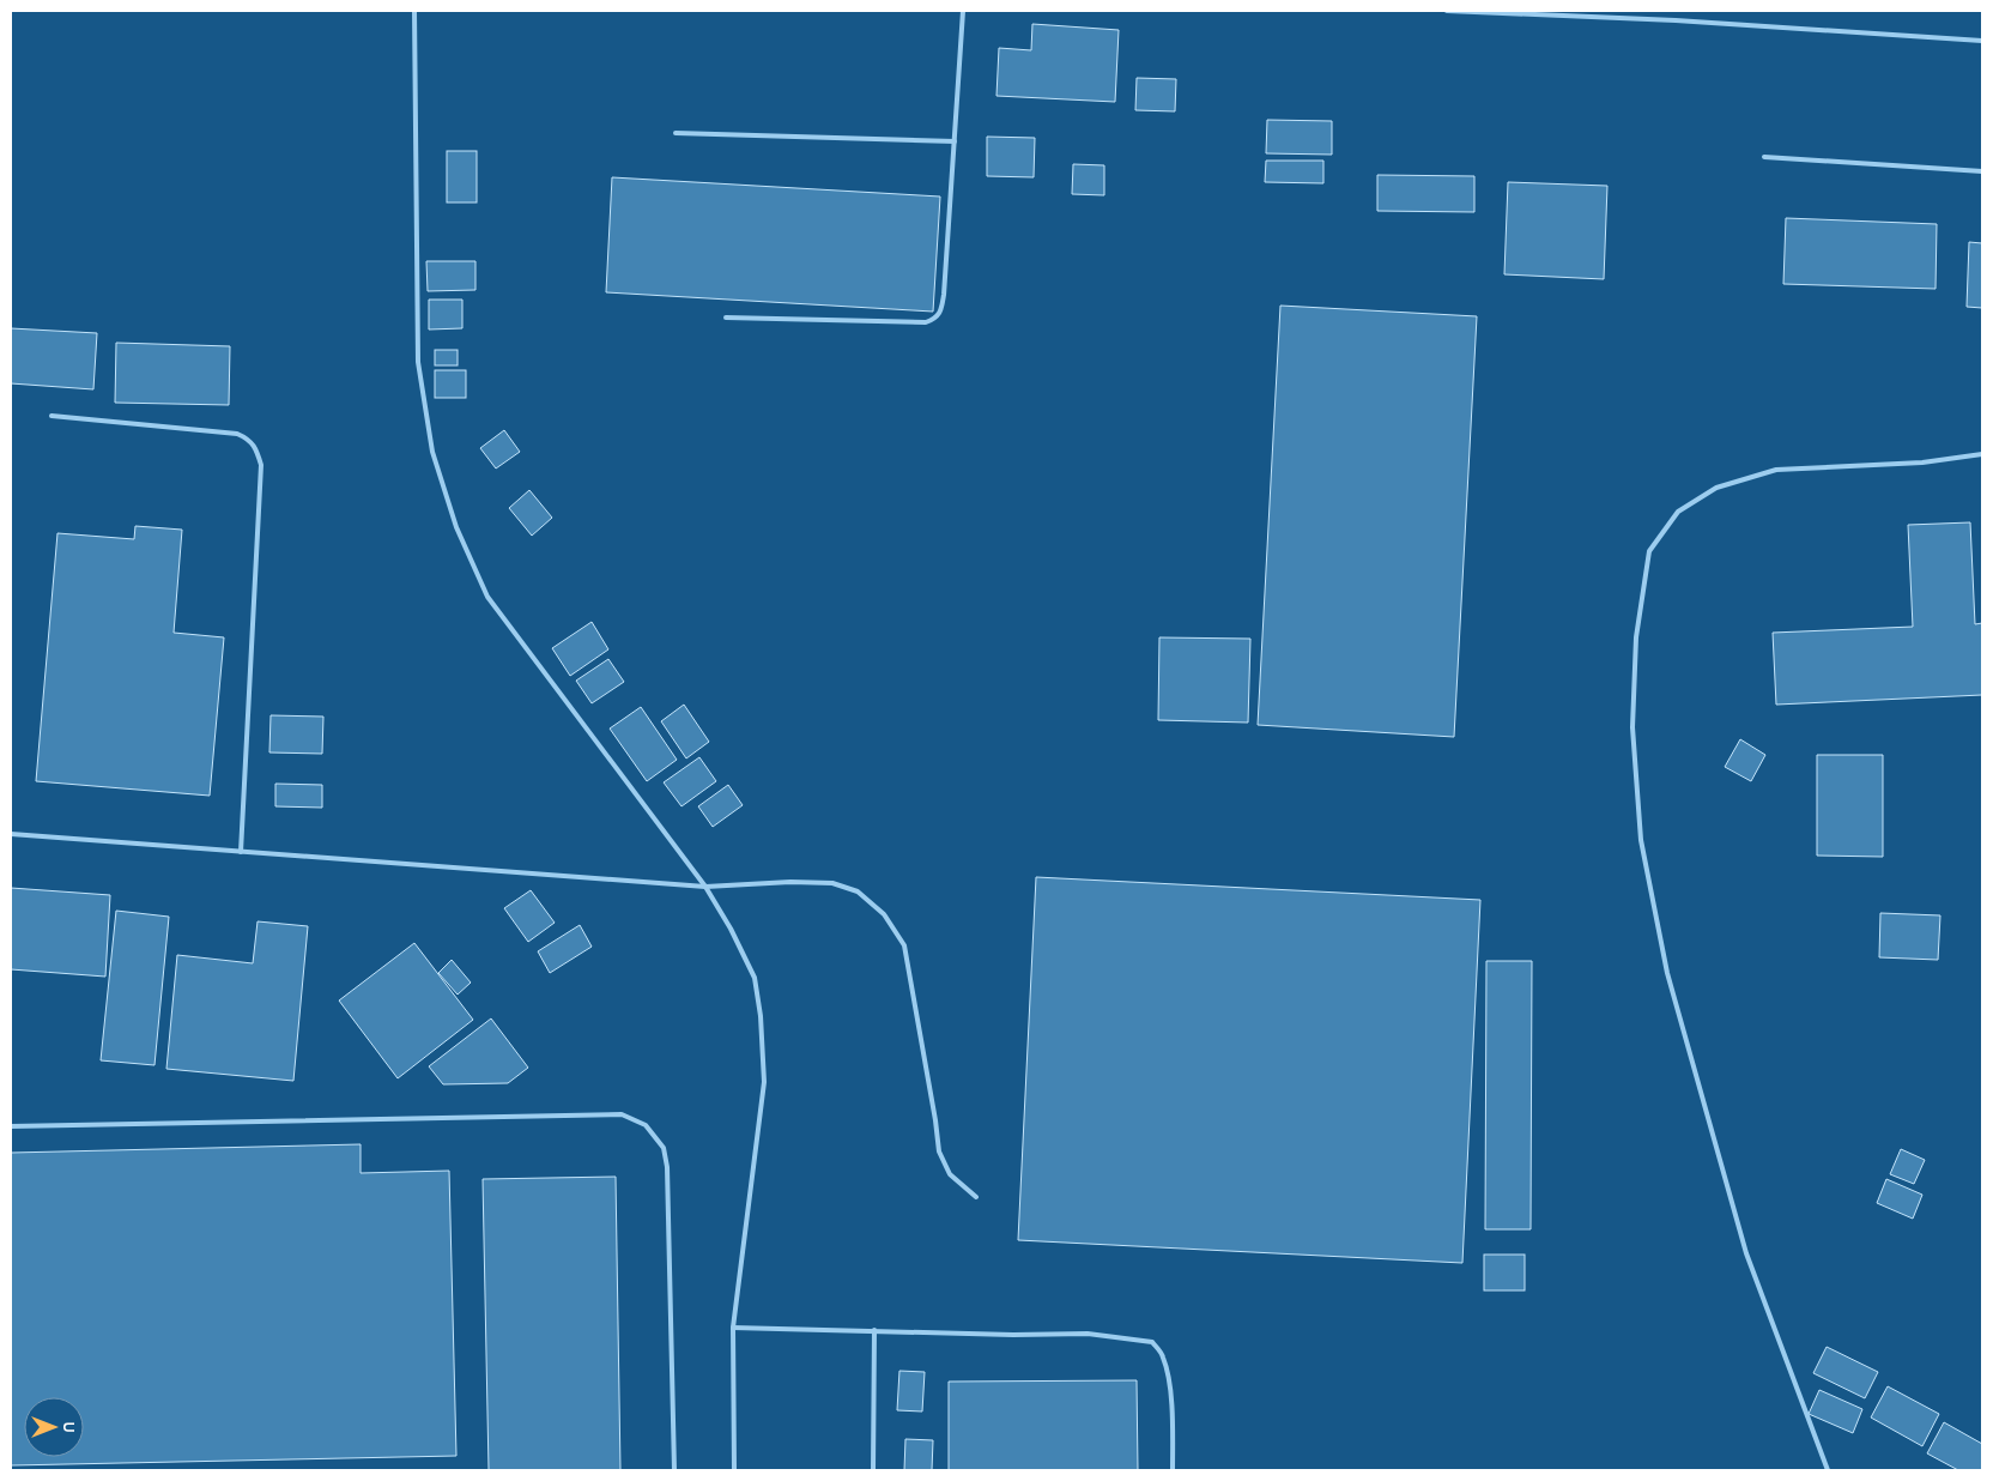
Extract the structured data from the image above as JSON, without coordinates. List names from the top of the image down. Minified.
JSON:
{"north":"right"}
